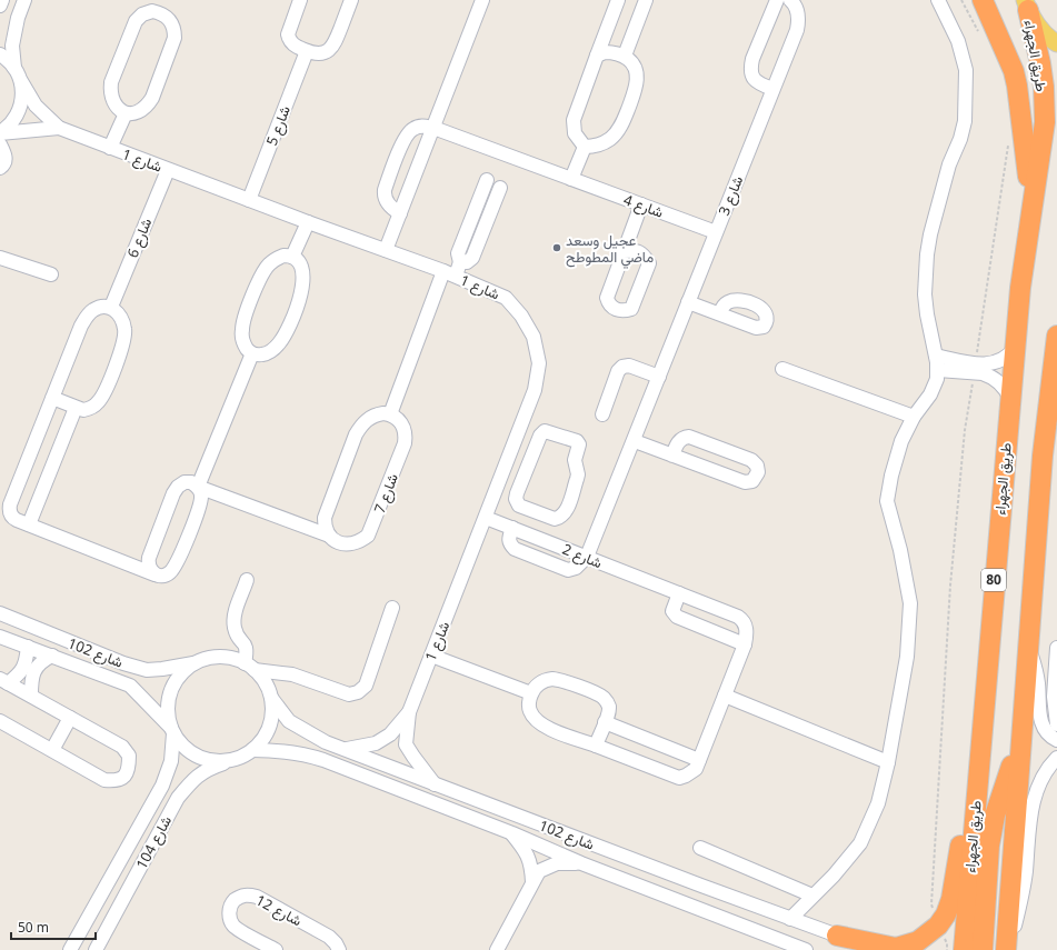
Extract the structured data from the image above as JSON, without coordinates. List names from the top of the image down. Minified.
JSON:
{"streets":{"highway":["طريق الجهراء","80"],"street":["شارع 5","شارع 1","شارع 3","شارع 4","شارع 6","شارع 7","شارع 2","شارع 102","شارع 104","شارع 12"]},"crossings":[["طريق الجهراء","80"],["شارع 5","شارع 1"],["شارع 1","شارع 6"],["شارع 1","شارع 2"],["شارع 1","شارع 102"],["شارع 3","شارع 4"],["شارع 3","شارع 2"],["شارع 102","شارع 104"]],"places":["عجيل وسعد ماضي المطوطح"],"scale_bar":"50 m"}
